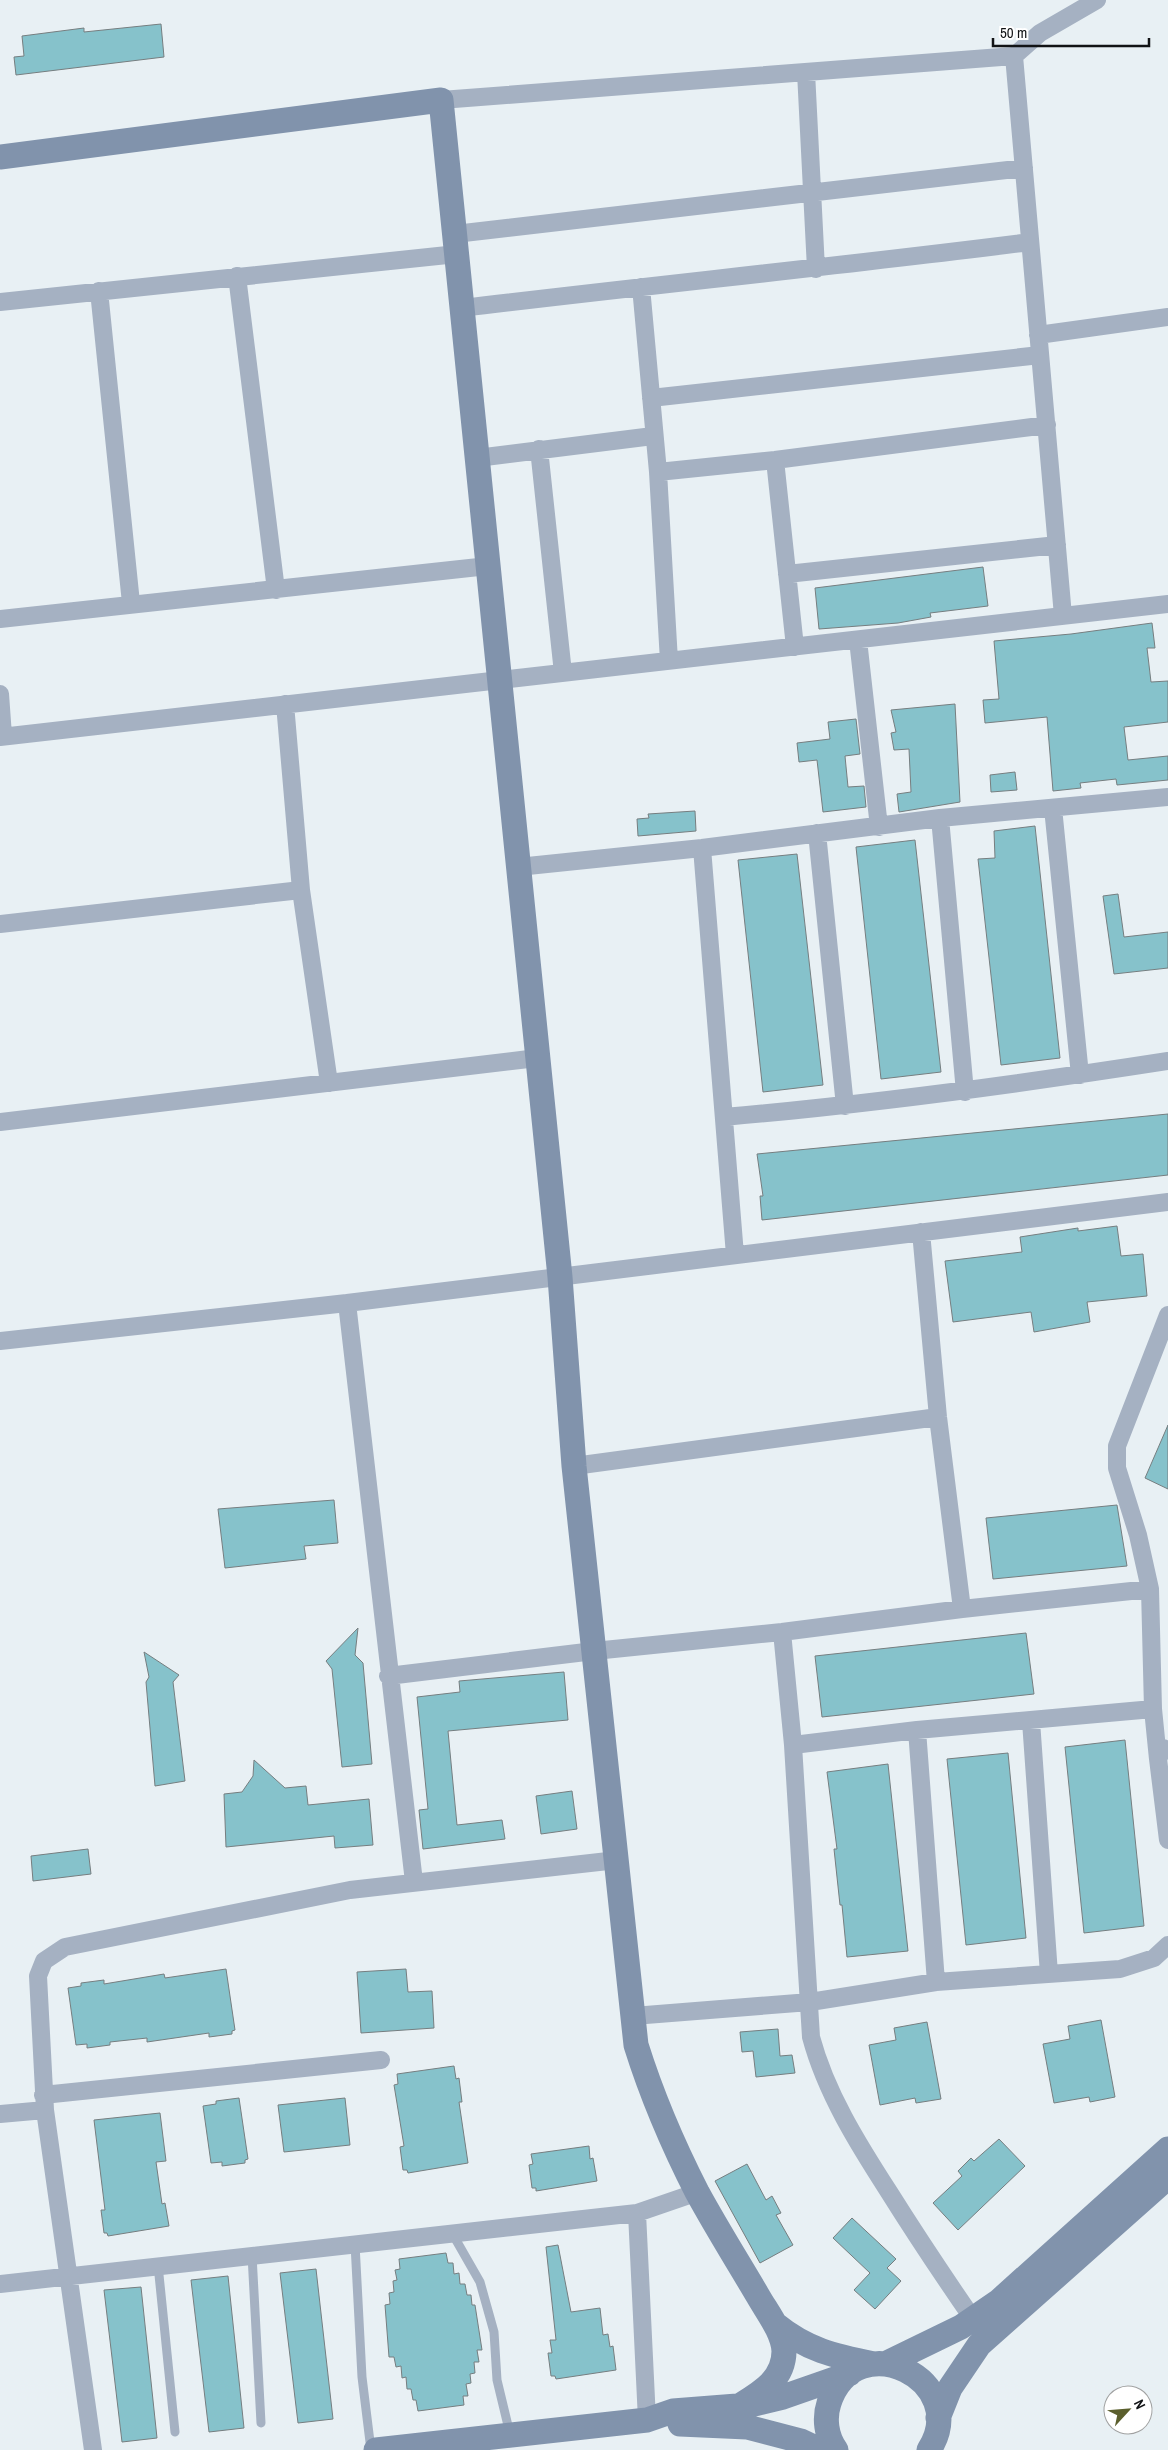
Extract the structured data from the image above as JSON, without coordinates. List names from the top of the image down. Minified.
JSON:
{"scale_bar":"50 m","north":"top right"}
